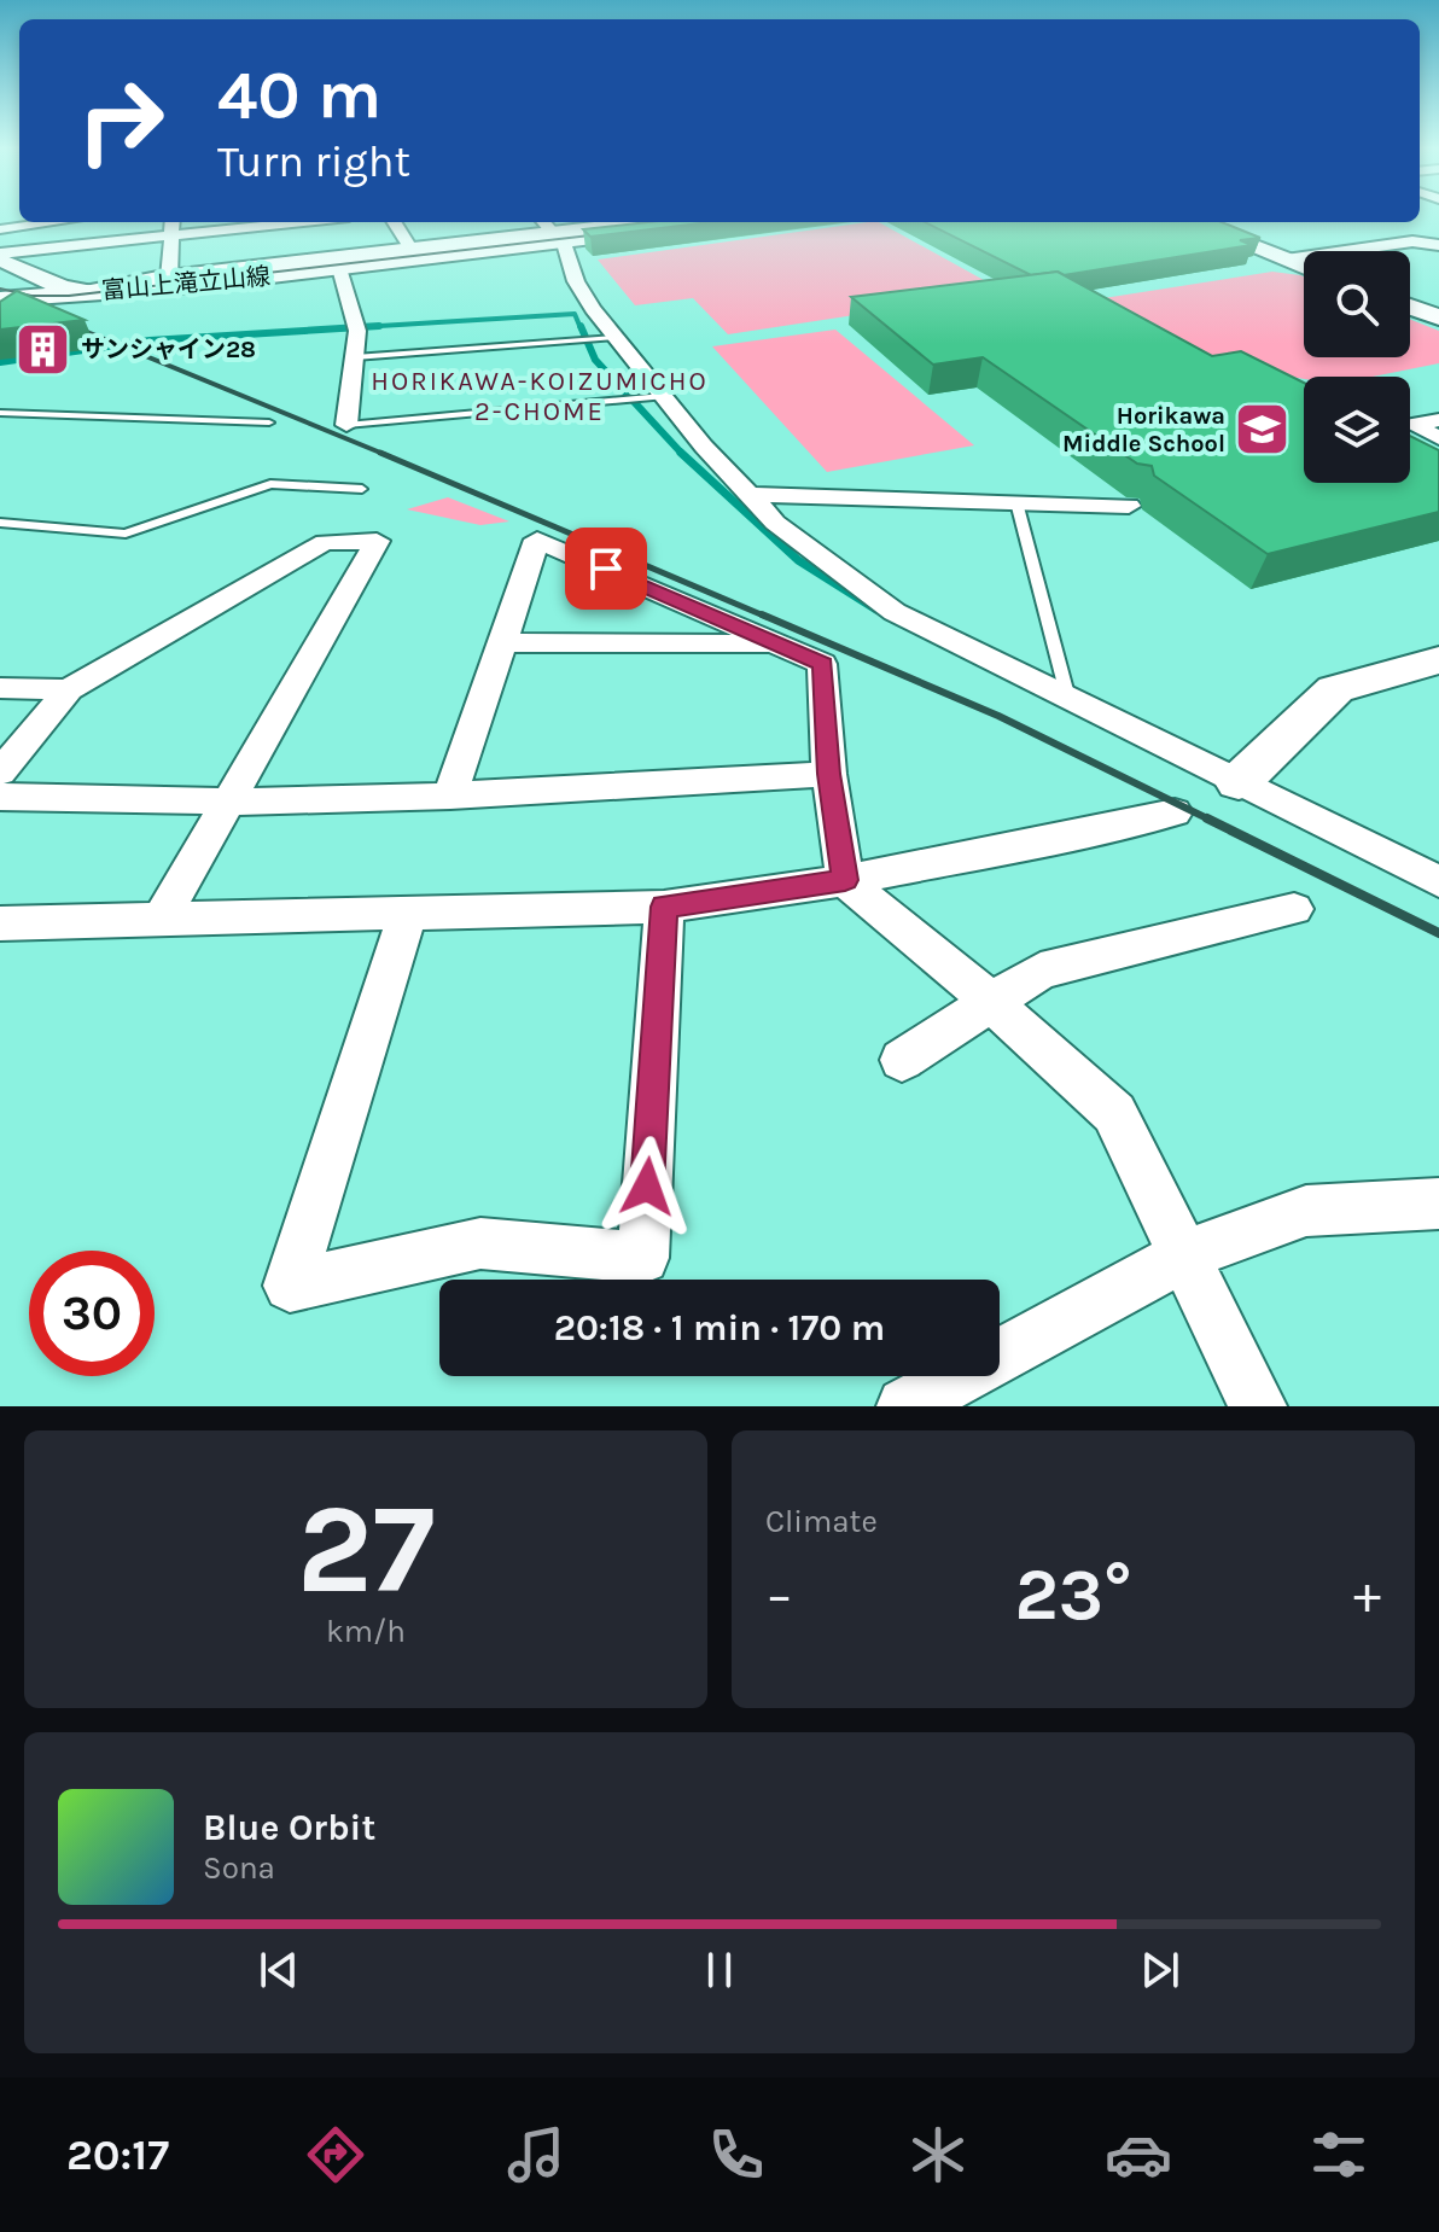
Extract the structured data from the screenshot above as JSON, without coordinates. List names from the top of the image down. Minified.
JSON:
{"streets":{"main road":["富山上滝立山線"]},"districts":["HORIKAWA-KOIZUMICHO 2-CHOME"],"places":{"building":["サンシャイン28"],"school or university":["Horikawa Middle School"]},"page":{"turn":["40 m","Turn right"],"limit":"30","trip":"20:18 · 1 min · 170 m","tile":[["27","km/h"],"Climate"],"heat":["−","23°","+"],"song":["Blue Orbit","Sona"],"tabs":"20:17"}}
